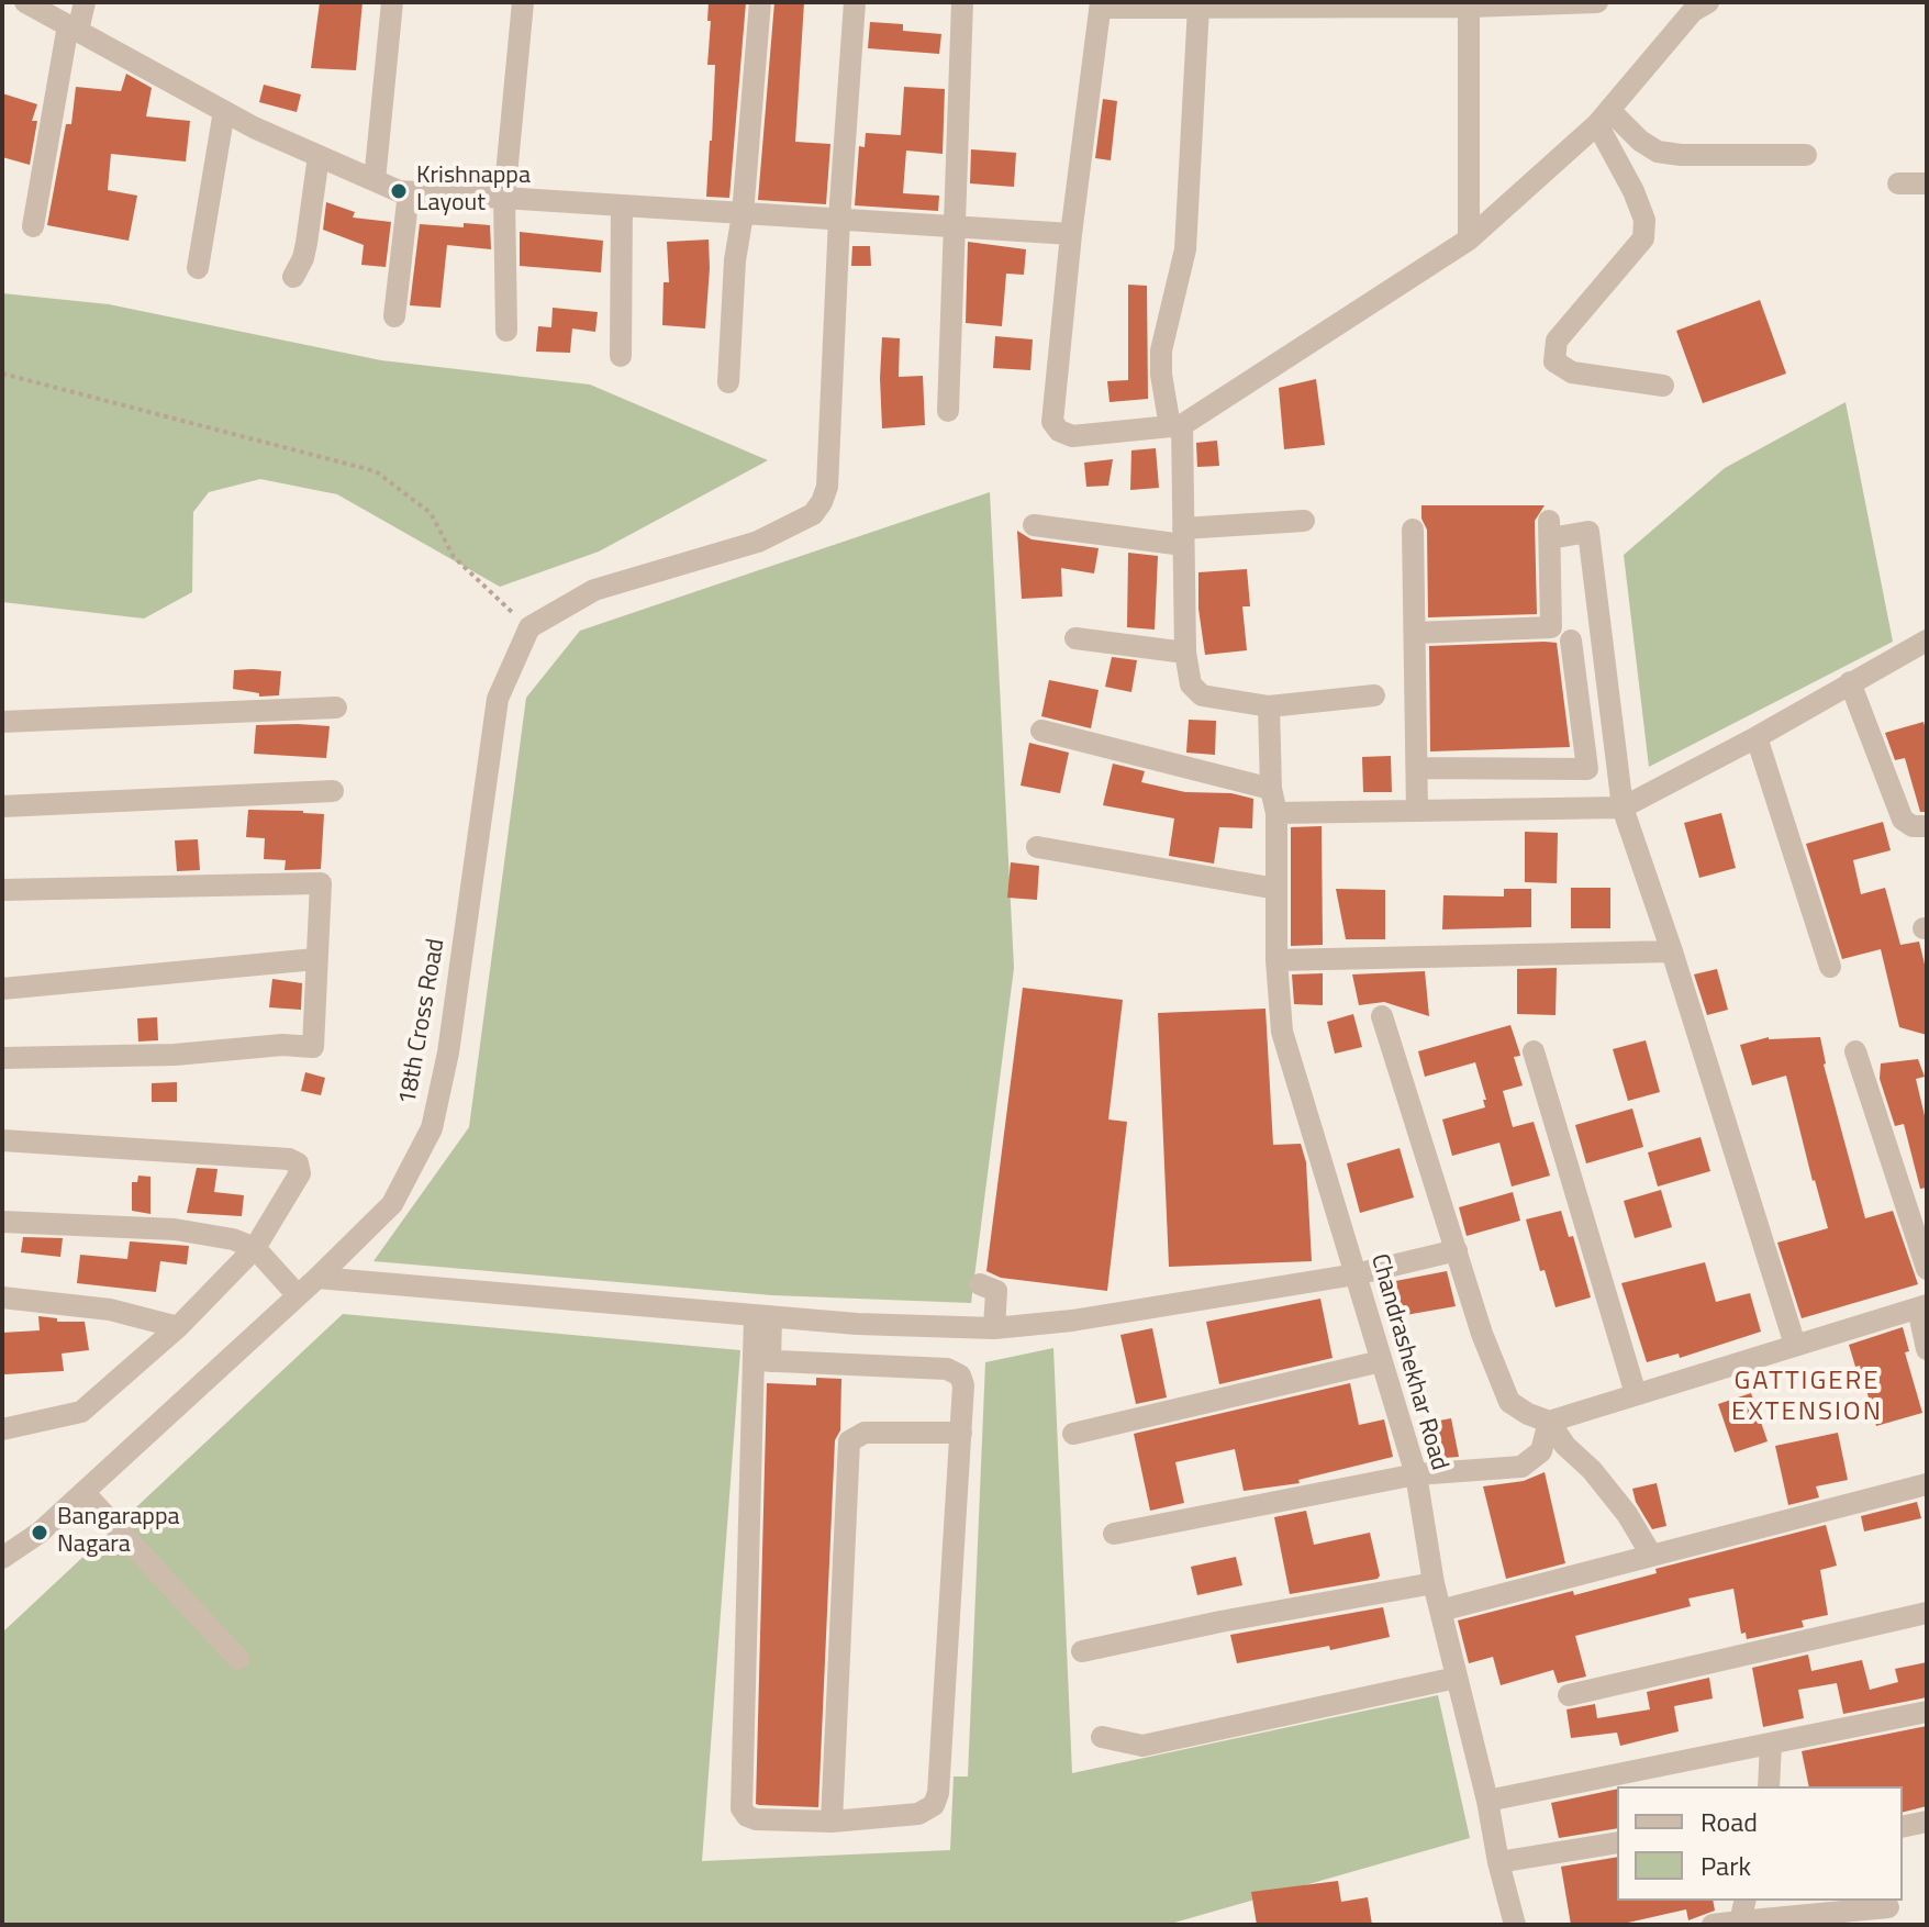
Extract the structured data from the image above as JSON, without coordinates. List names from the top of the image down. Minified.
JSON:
{"streets":{"street":["18th Cross Road","Chandrashekhar Road"]},"districts":["GATTIGERE EXTENSION"],"places":["Krishnappa Layout","Bangarappa Nagara"],"legend":["Road","Park"]}
